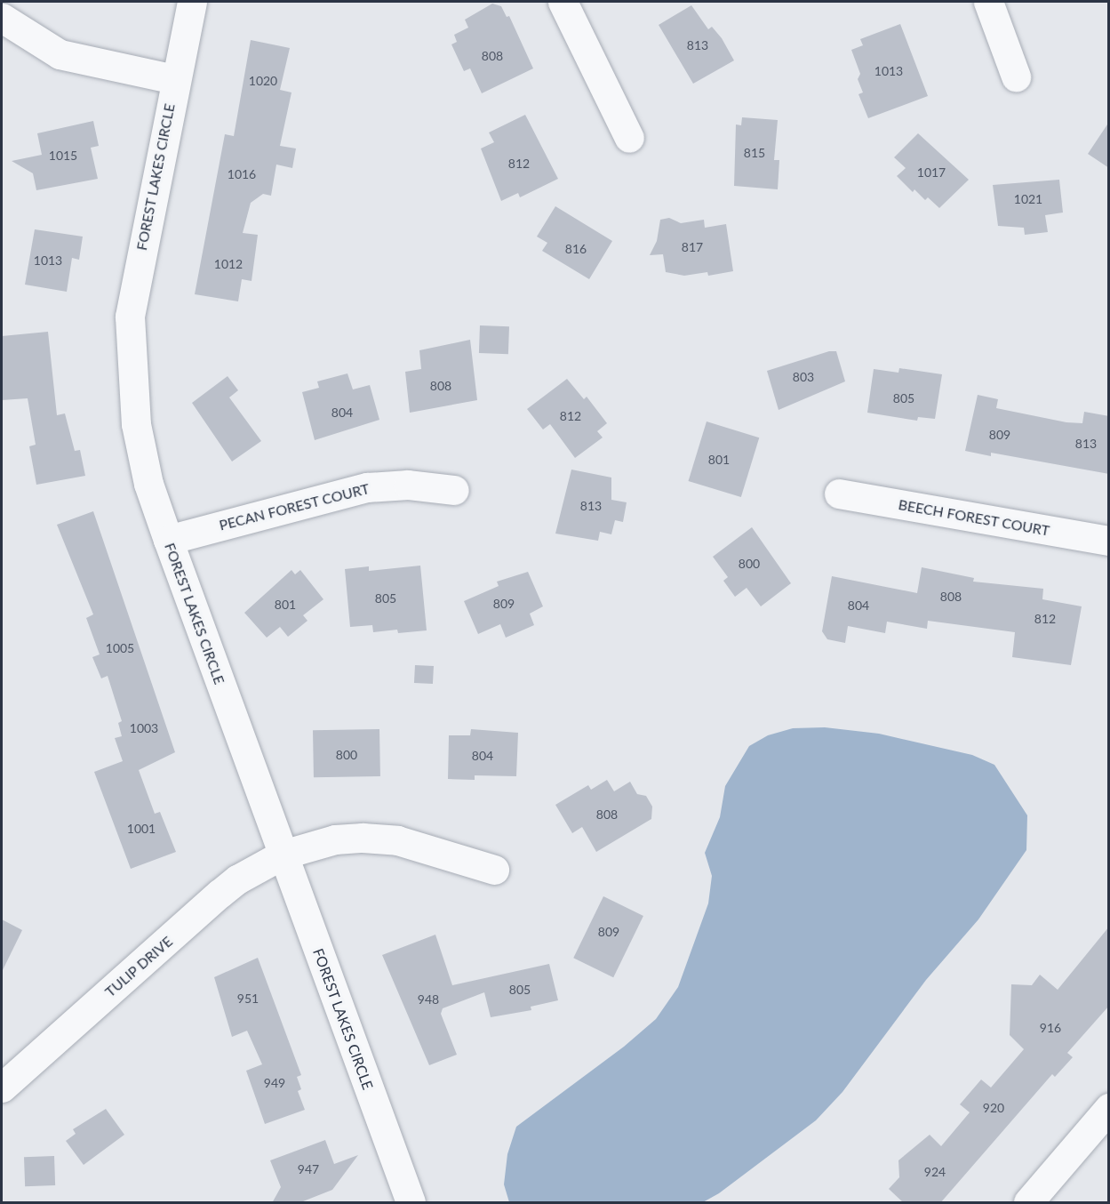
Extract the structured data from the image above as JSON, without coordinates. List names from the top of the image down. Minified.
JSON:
{"streets":{"street":["FOREST LAKES CIRCLE","PECAN FOREST COURT","BEECH FOREST COURT","TULIP DRIVE"]},"crossings":[["FOREST LAKES CIRCLE","PECAN FOREST COURT"],["FOREST LAKES CIRCLE","TULIP DRIVE"]],"house_numbers":["813","808","1013","1020","815","1015","812","1017","1016","1021","817","816","1013","1012","803","808","805","804","812","809","813","801","813","800","808","805","809","801","804","812","1005","1003","800","804","808","1001","809","805","951","948","916","949","920","947","924"]}
